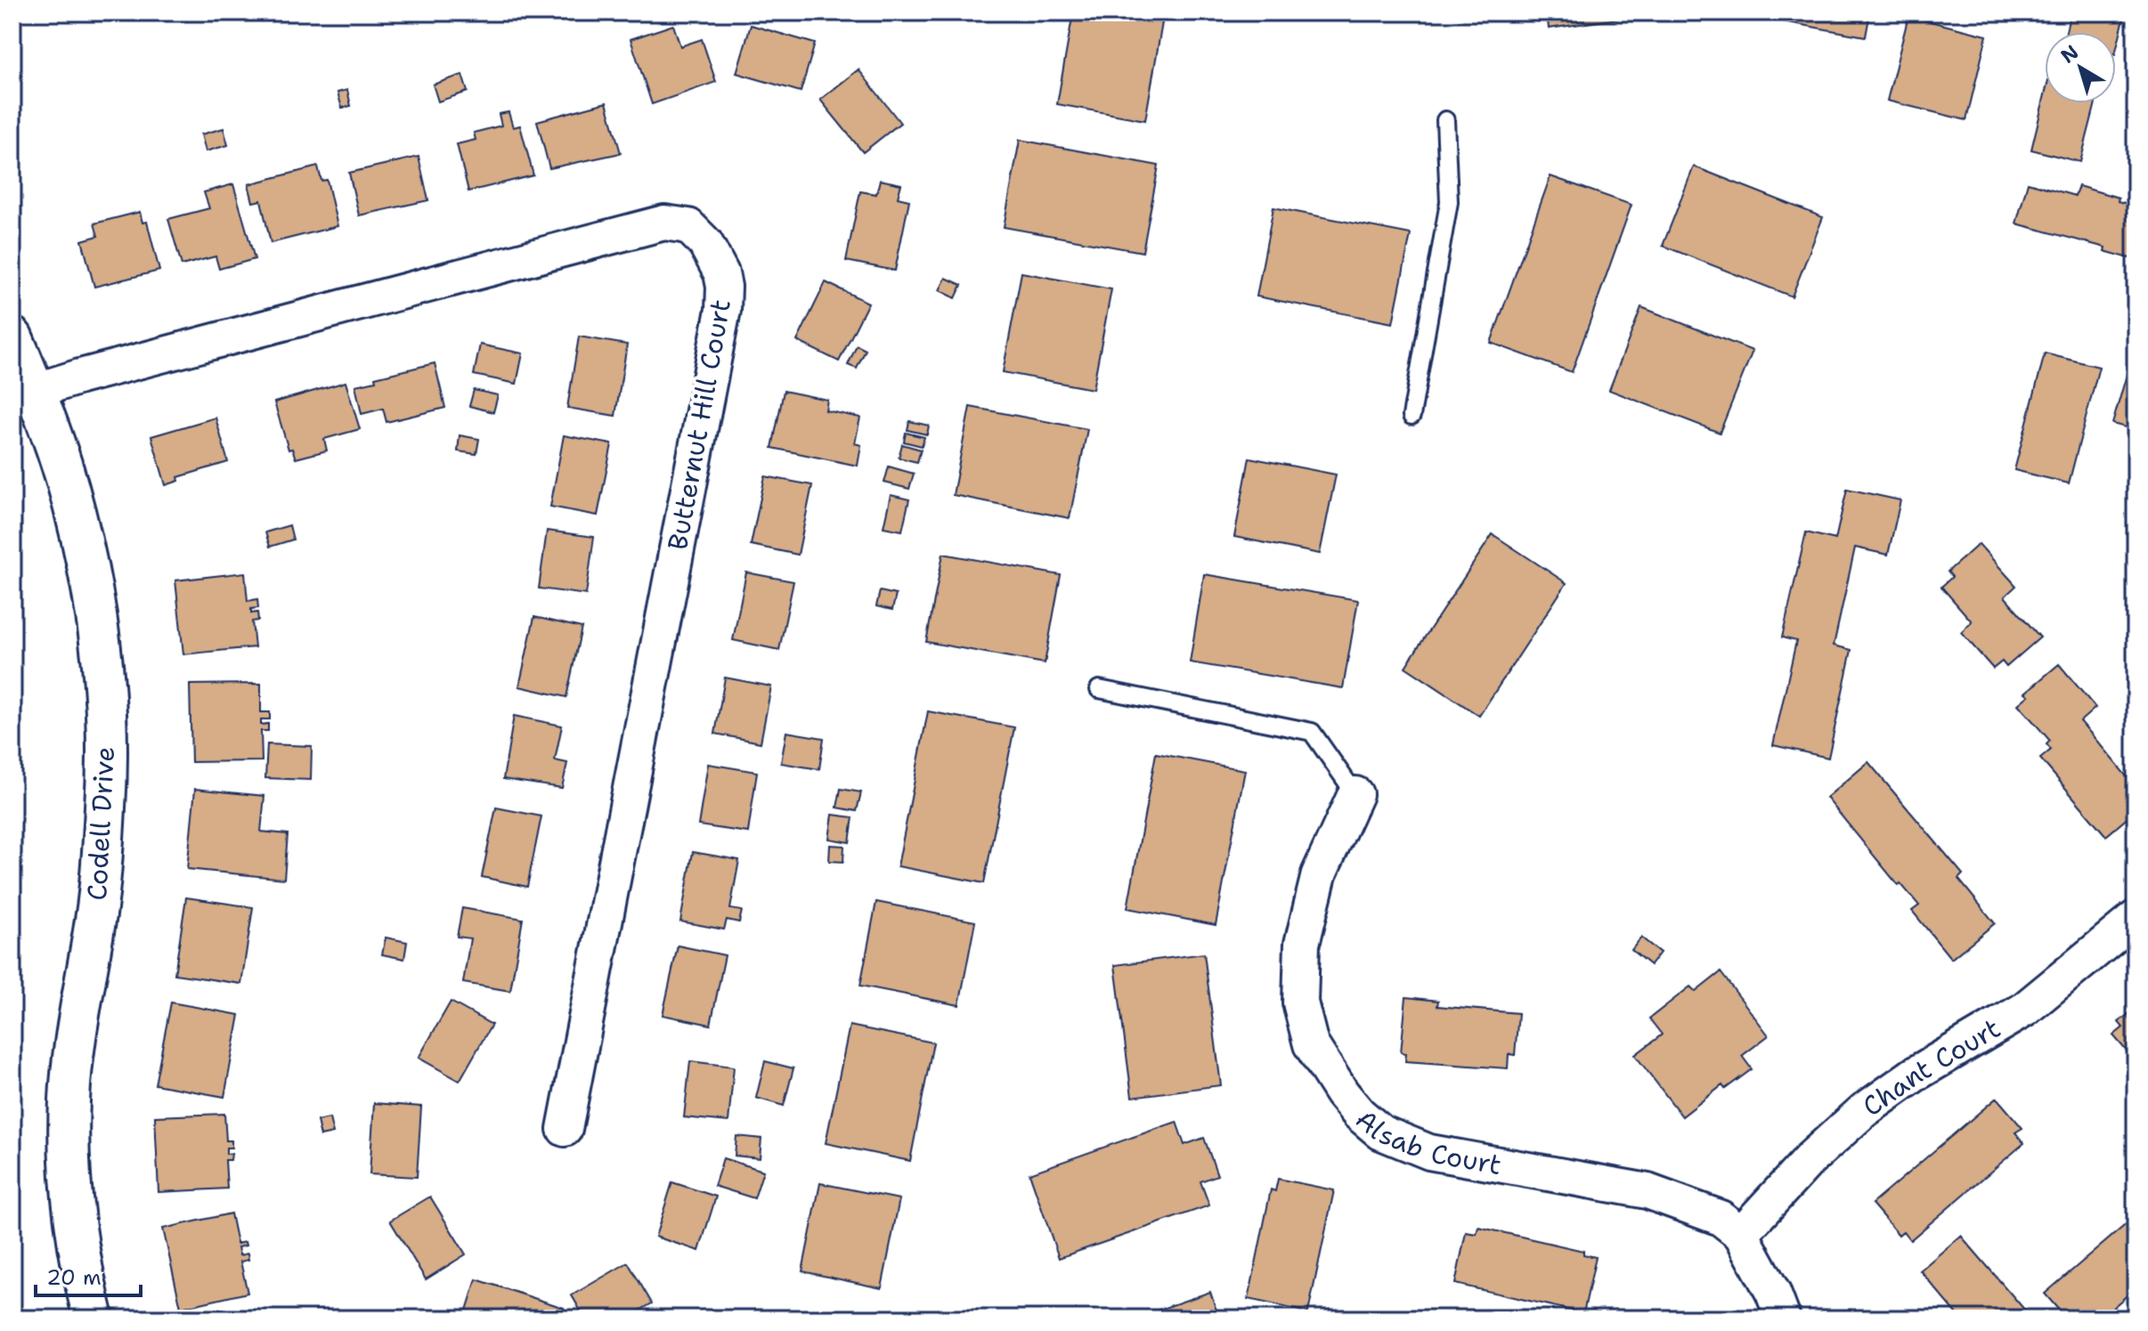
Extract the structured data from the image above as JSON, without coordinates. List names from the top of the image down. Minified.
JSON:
{"streets":{"street":["Butternut Hill Court","Codell Drive","Chant Court","Alsab Court"]},"crossings":[["Butternut Hill Court","Codell Drive"],["Chant Court","Alsab Court"]],"scale_bar":"20 m","north":"top left"}
